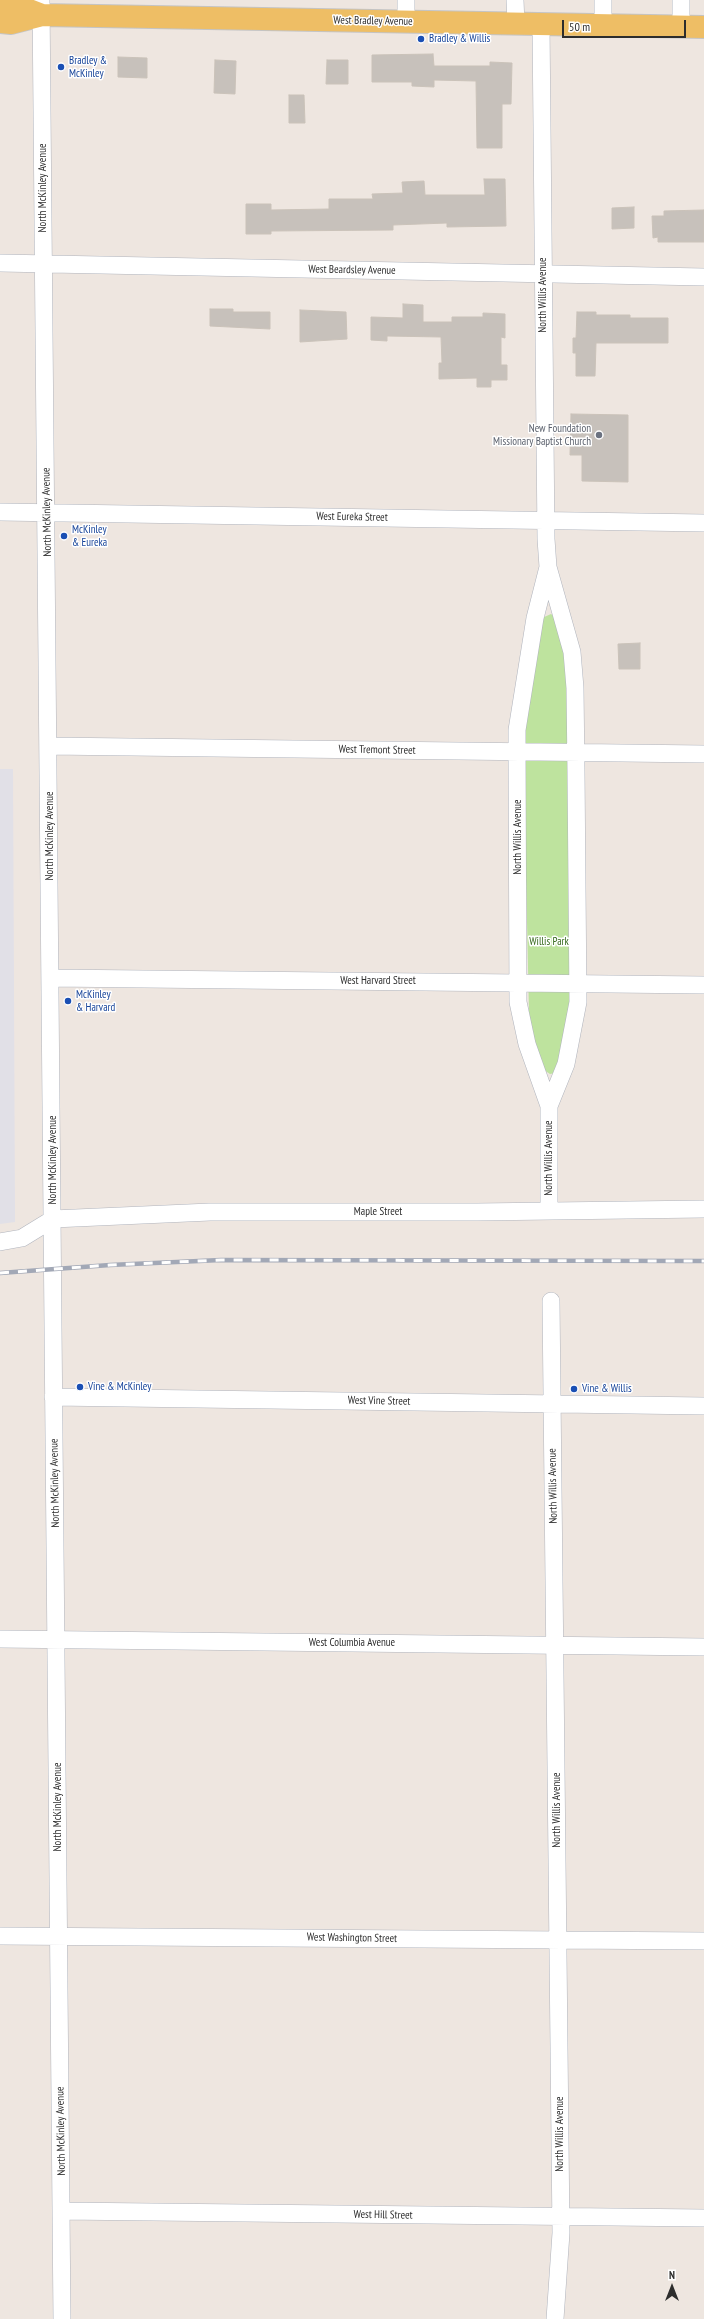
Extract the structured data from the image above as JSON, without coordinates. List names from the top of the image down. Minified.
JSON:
{"streets":{"main road":["West Bradley Avenue"],"street":["North McKinley Avenue","West Beardsley Avenue","North Willis Avenue","West Eureka Street","West Tremont Street","West Harvard Street","Maple Street","West Vine Street","West Columbia Avenue","West Washington Street","West Hill Street"]},"crossings":[["West Bradley Avenue","North McKinley Avenue"],["West Bradley Avenue","North Willis Avenue"],["North McKinley Avenue","West Beardsley Avenue"],["North McKinley Avenue","West Eureka Street"],["North McKinley Avenue","West Tremont Street"],["North McKinley Avenue","West Harvard Street"],["North McKinley Avenue","Maple Street"],["North McKinley Avenue","West Vine Street"],["North McKinley Avenue","West Columbia Avenue"],["North McKinley Avenue","West Washington Street"],["North McKinley Avenue","West Hill Street"],["West Beardsley Avenue","North Willis Avenue"],["North Willis Avenue","West Eureka Street"],["North Willis Avenue","West Tremont Street"],["North Willis Avenue","West Harvard Street"],["North Willis Avenue","Maple Street"],["North Willis Avenue","West Vine Street"],["North Willis Avenue","West Columbia Avenue"],["North Willis Avenue","West Washington Street"],["North Willis Avenue","West Hill Street"]],"parks":["Willis Park"],"places":["Bradley & Willis","Bradley & McKinley","New Foundation Missionary Baptist Church","McKinley & Eureka","McKinley & Harvard","Vine & McKinley","Vine & Willis"],"scale_bar":"50 m","north":"top"}
